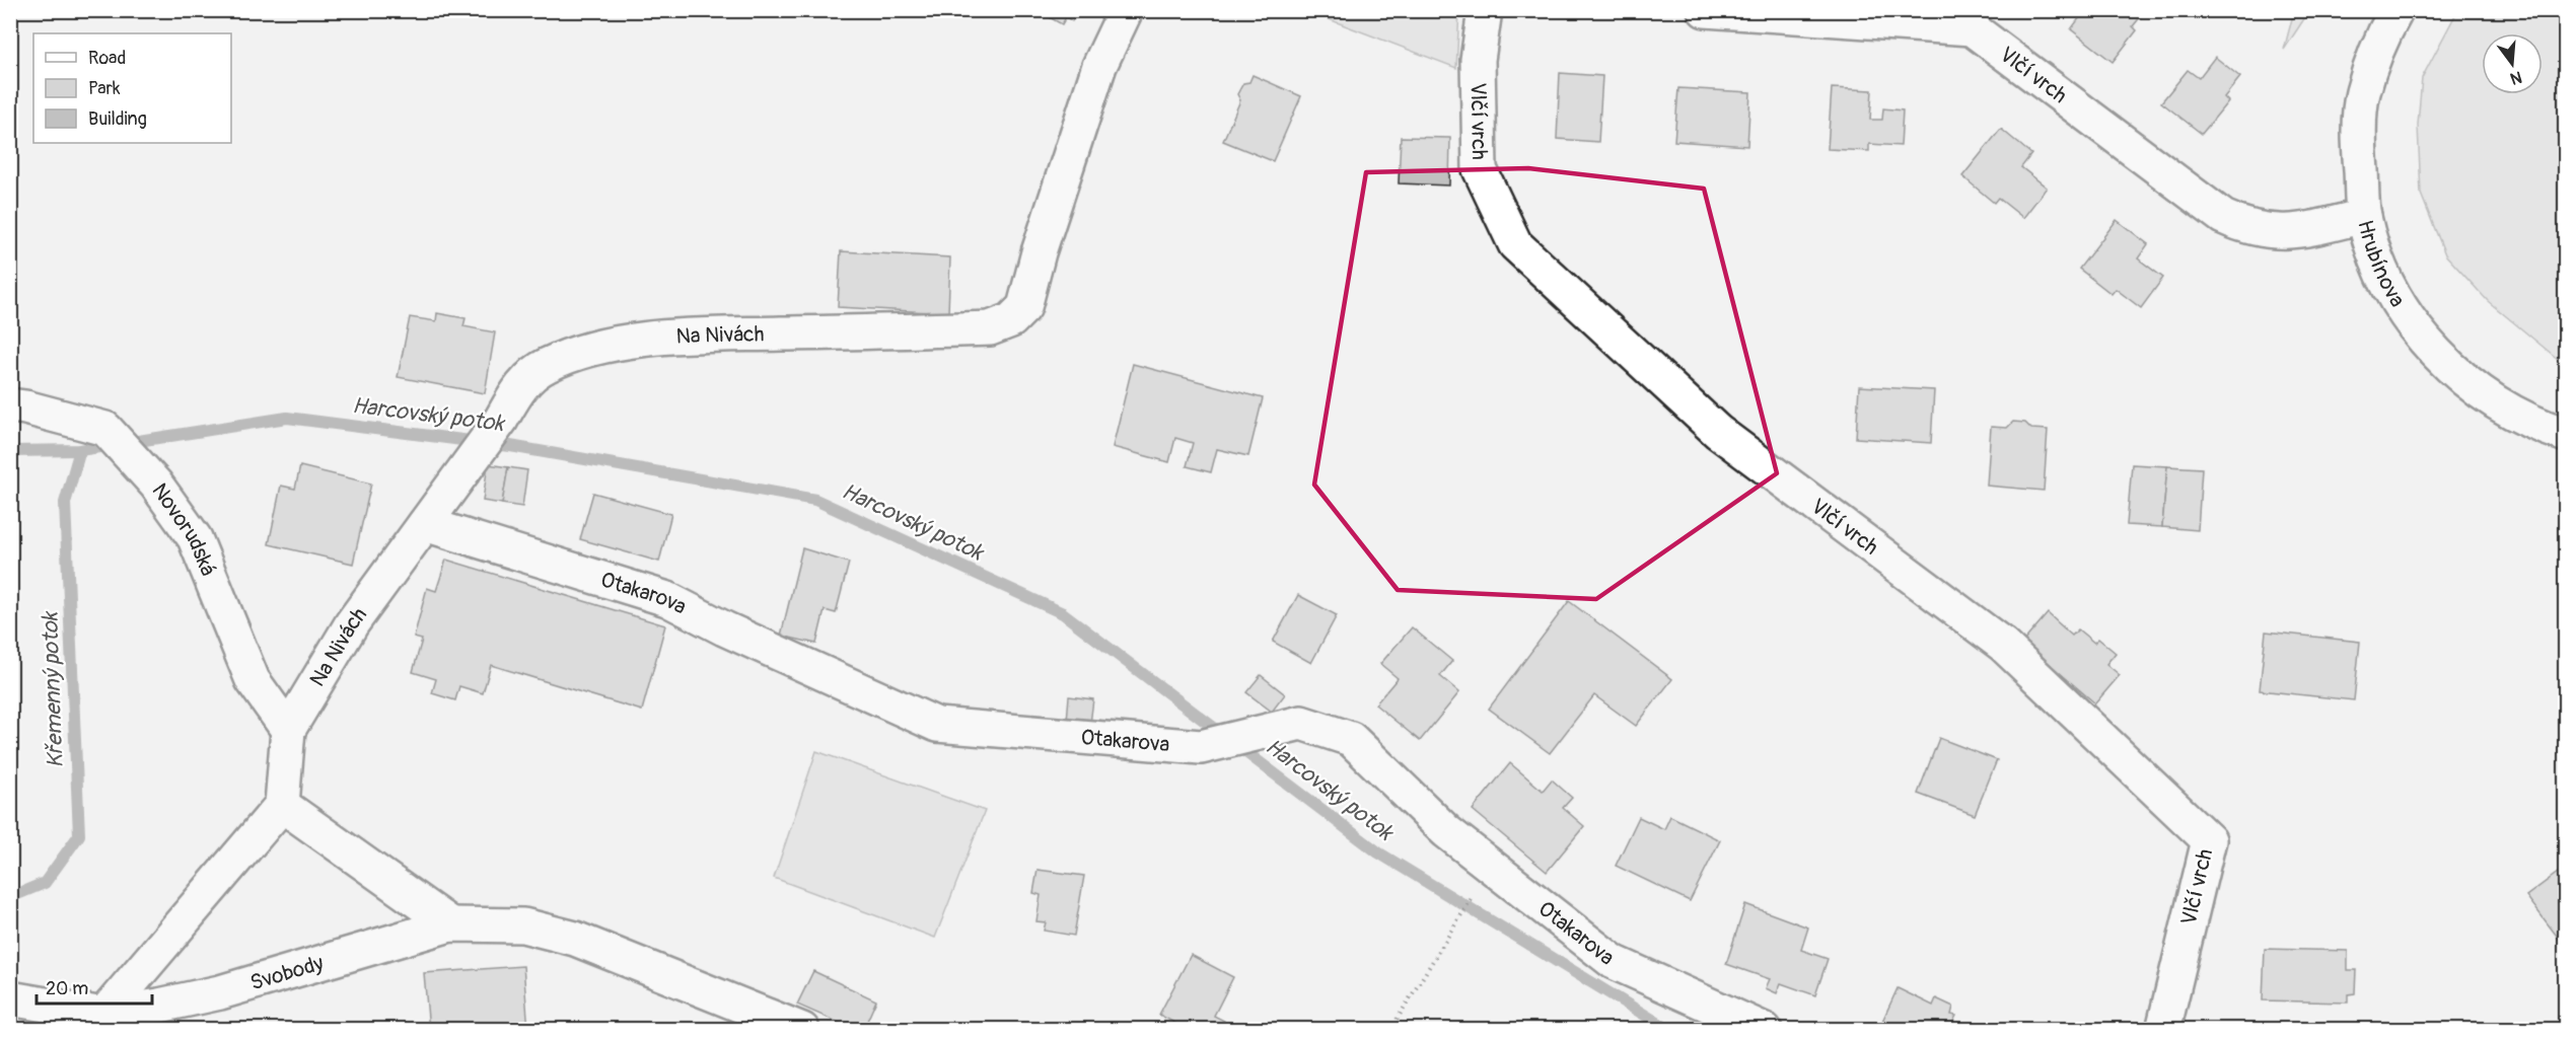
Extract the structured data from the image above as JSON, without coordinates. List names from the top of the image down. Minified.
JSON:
{"streets":{"street":["Vlčí vrch","Hrubínova","Na Nivách","Novorudská","Otakarova","Svobody"]},"crossings":[["Vlčí vrch","Hrubínova"],["Na Nivách","Novorudská"],["Na Nivách","Otakarova"]],"water":["Harcovský potok","Křemenný potok"],"legend":["Road","Park","Building"],"scale_bar":"20 m","north":"bottom"}
